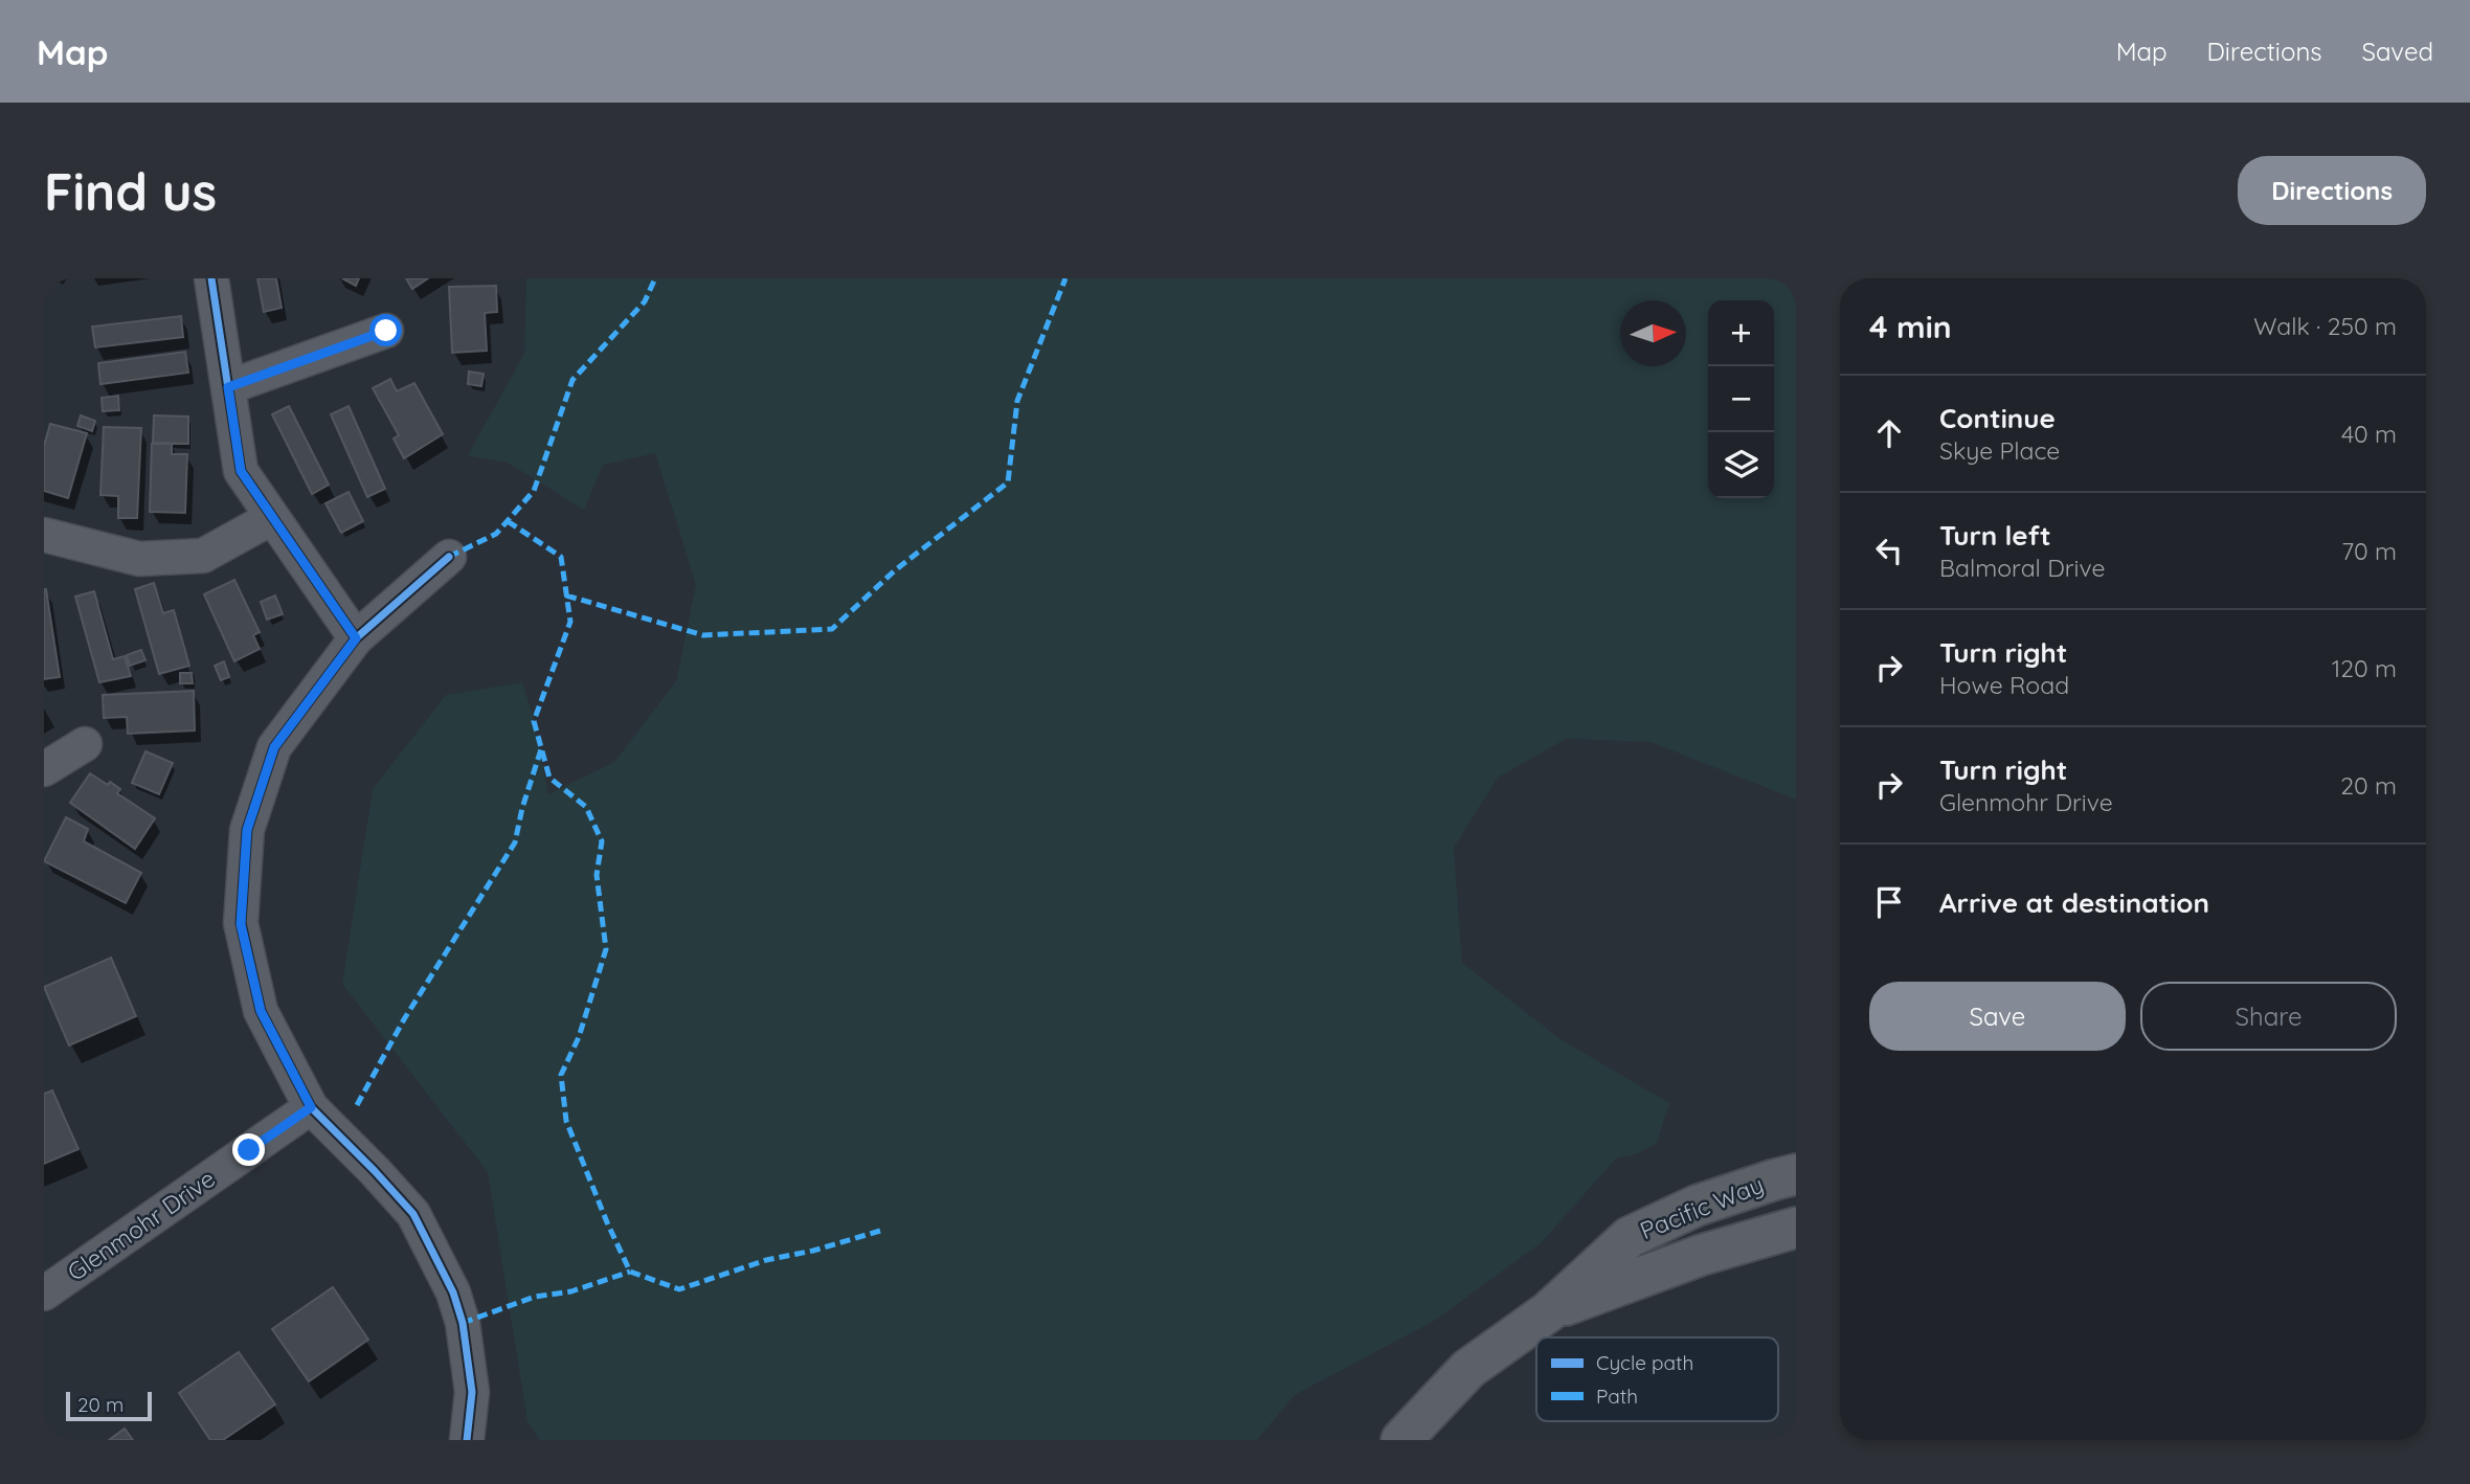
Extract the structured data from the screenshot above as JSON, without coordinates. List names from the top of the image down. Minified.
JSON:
{"streets":{"main road":["Pacific Way"],"street":["Glenmohr Drive"]},"legend":["Cycle path","Path"],"scale_bar":"20 m","north":"right","page":{"header":"Map","nav":["Map","Directions","Saved"],"buttons":["Directions",["Save","Share"]],"title":"Find us","heading":["4 min","Walk · 250 m"],"map_buttons":["+","−"],"list":[["Continue","Skye Place","40 m"],["Turn left","Balmoral Drive","70 m"],["Turn right","Howe Road","120 m"],["Turn right","Glenmohr Drive","20 m"],"Arrive at destination"],"scale":"20 m"}}
